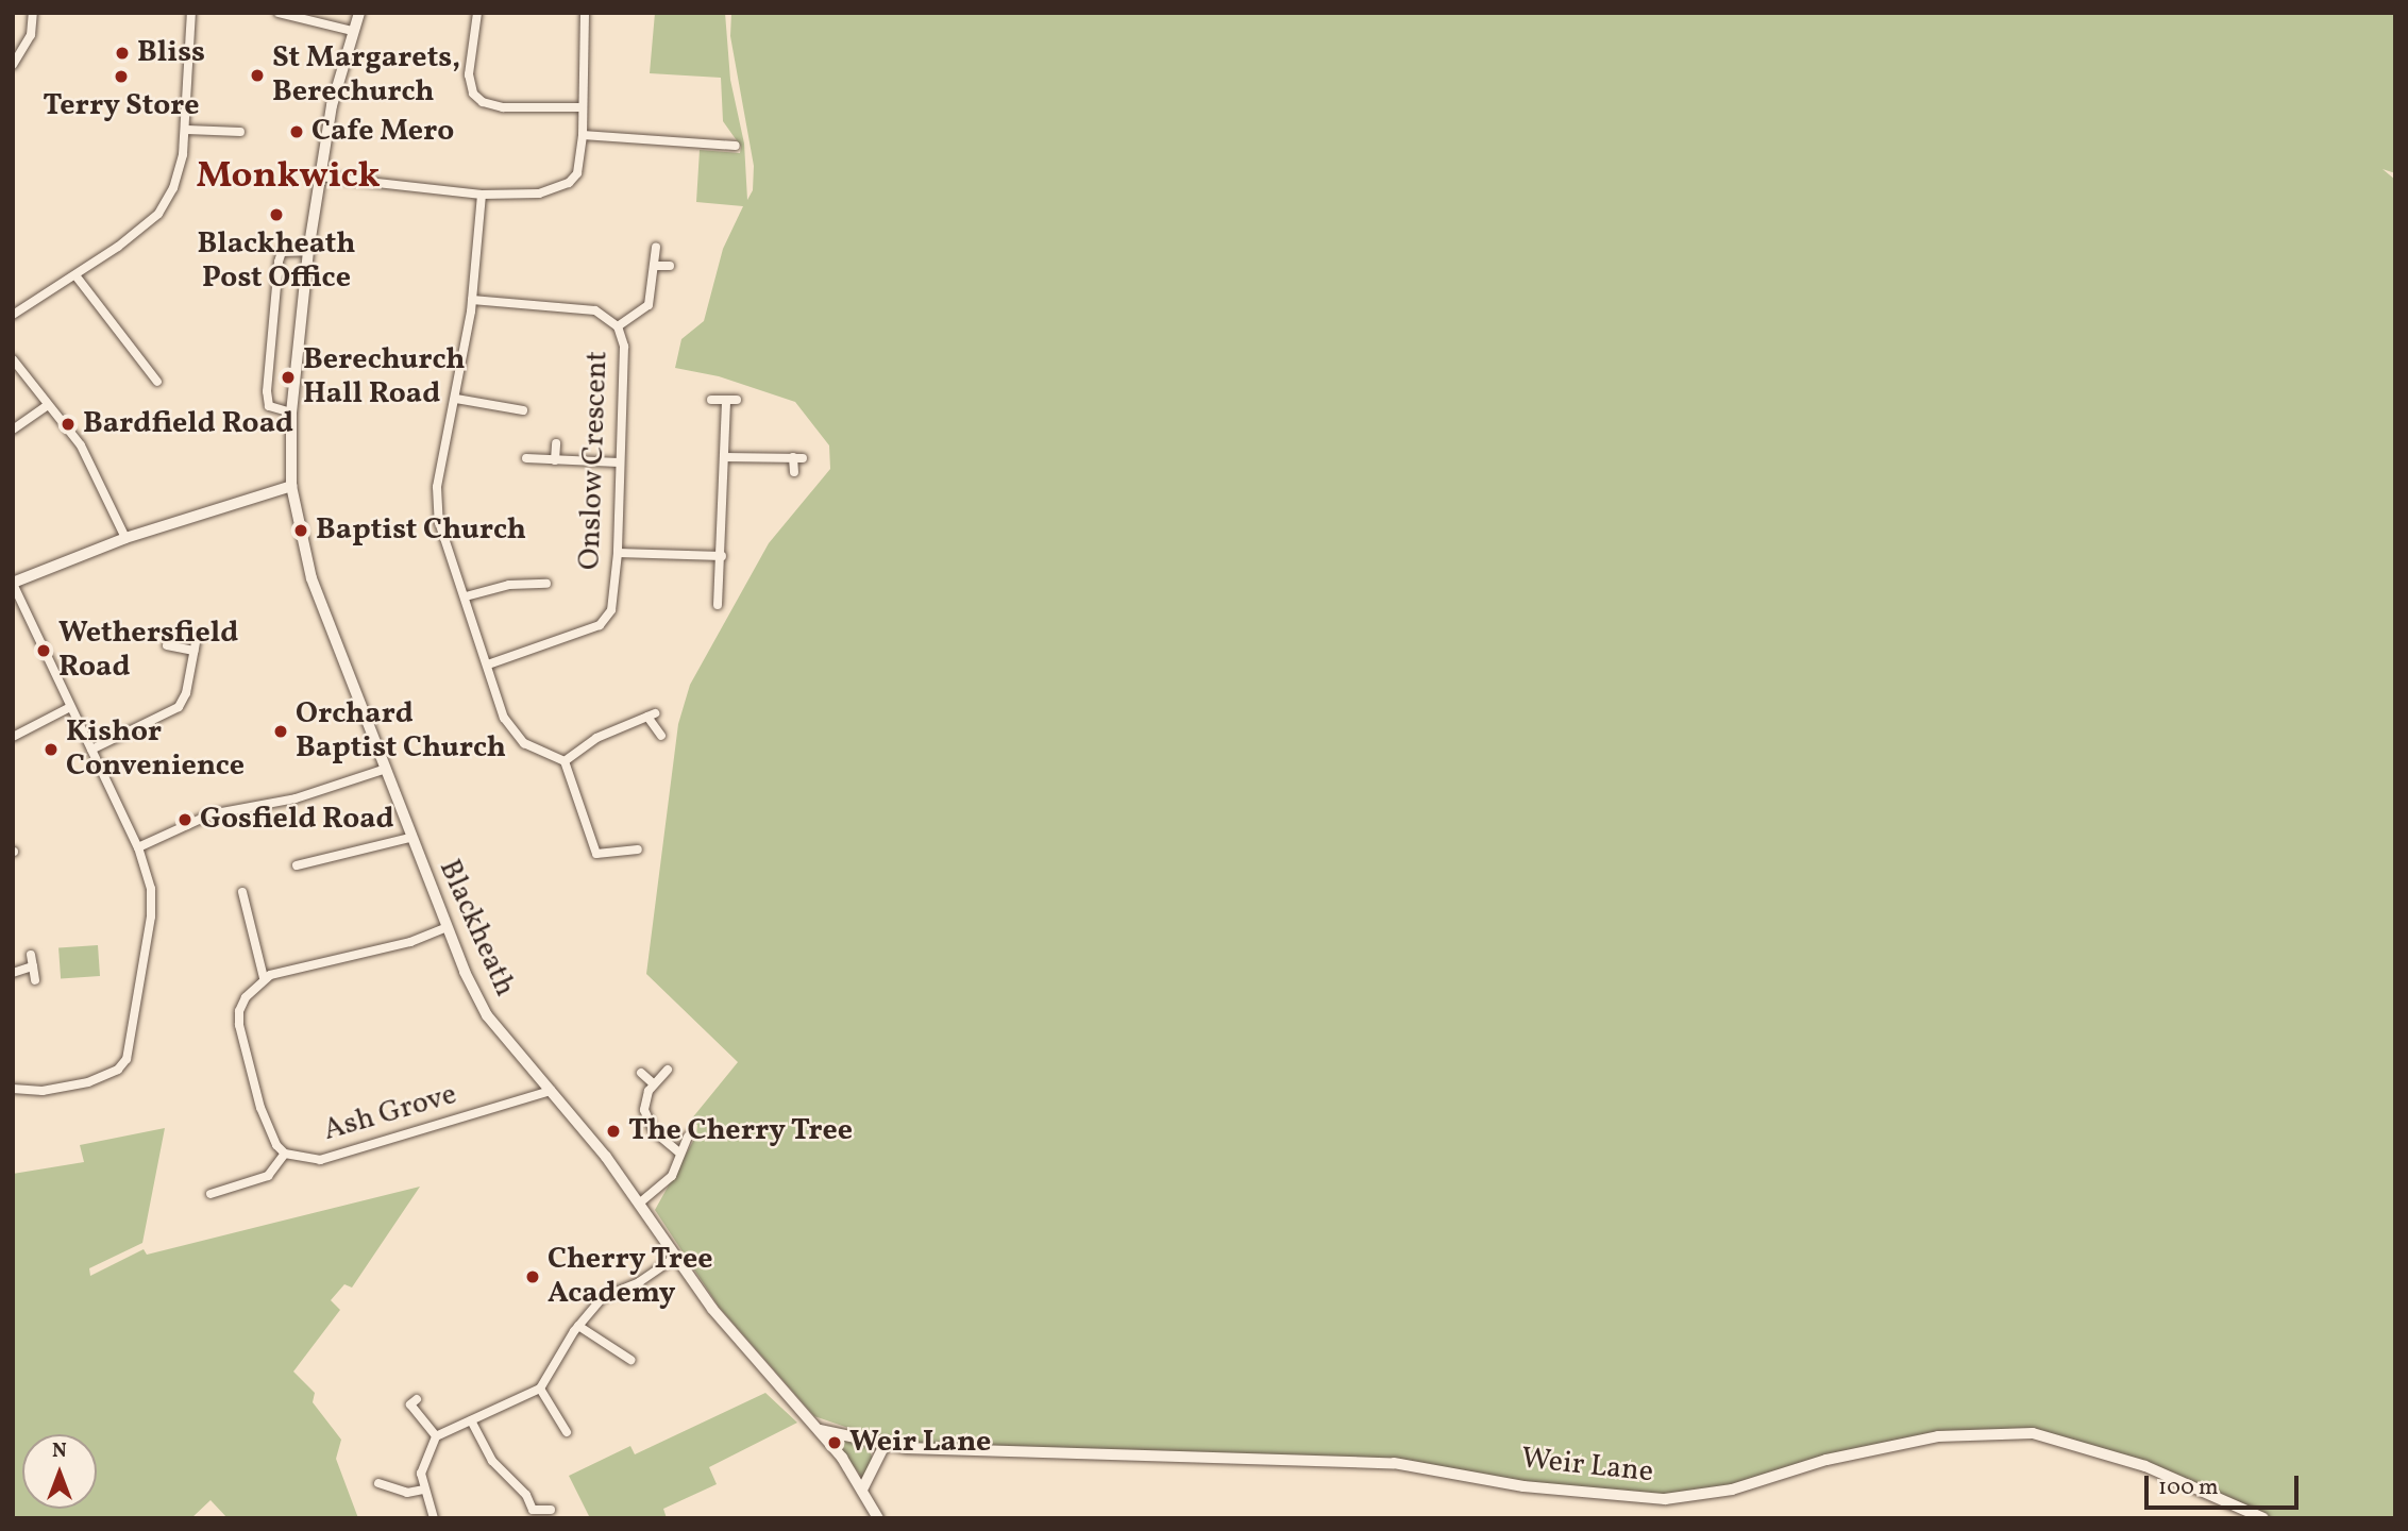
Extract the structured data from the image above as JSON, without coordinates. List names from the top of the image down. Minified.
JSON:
{"streets":{"main road":["Blackheath"],"street":["Onslow Crescent","Ash Grove","Weir Lane"]},"crossings":[["Blackheath","Ash Grove"],["Blackheath","Weir Lane"]],"districts":["Monkwick"],"places":["Bliss","St Margarets, Berechurch","Terry Store","Cafe Mero","Blackheath Post Office","Berechurch Hall Road","Bardfield Road","Baptist Church","Wethersfield Road","Orchard Baptist Church","Kishor Convenience","Gosfield Road","The Cherry Tree","Cherry Tree Academy","Weir Lane"],"scale_bar":"100 m","north":"top"}
